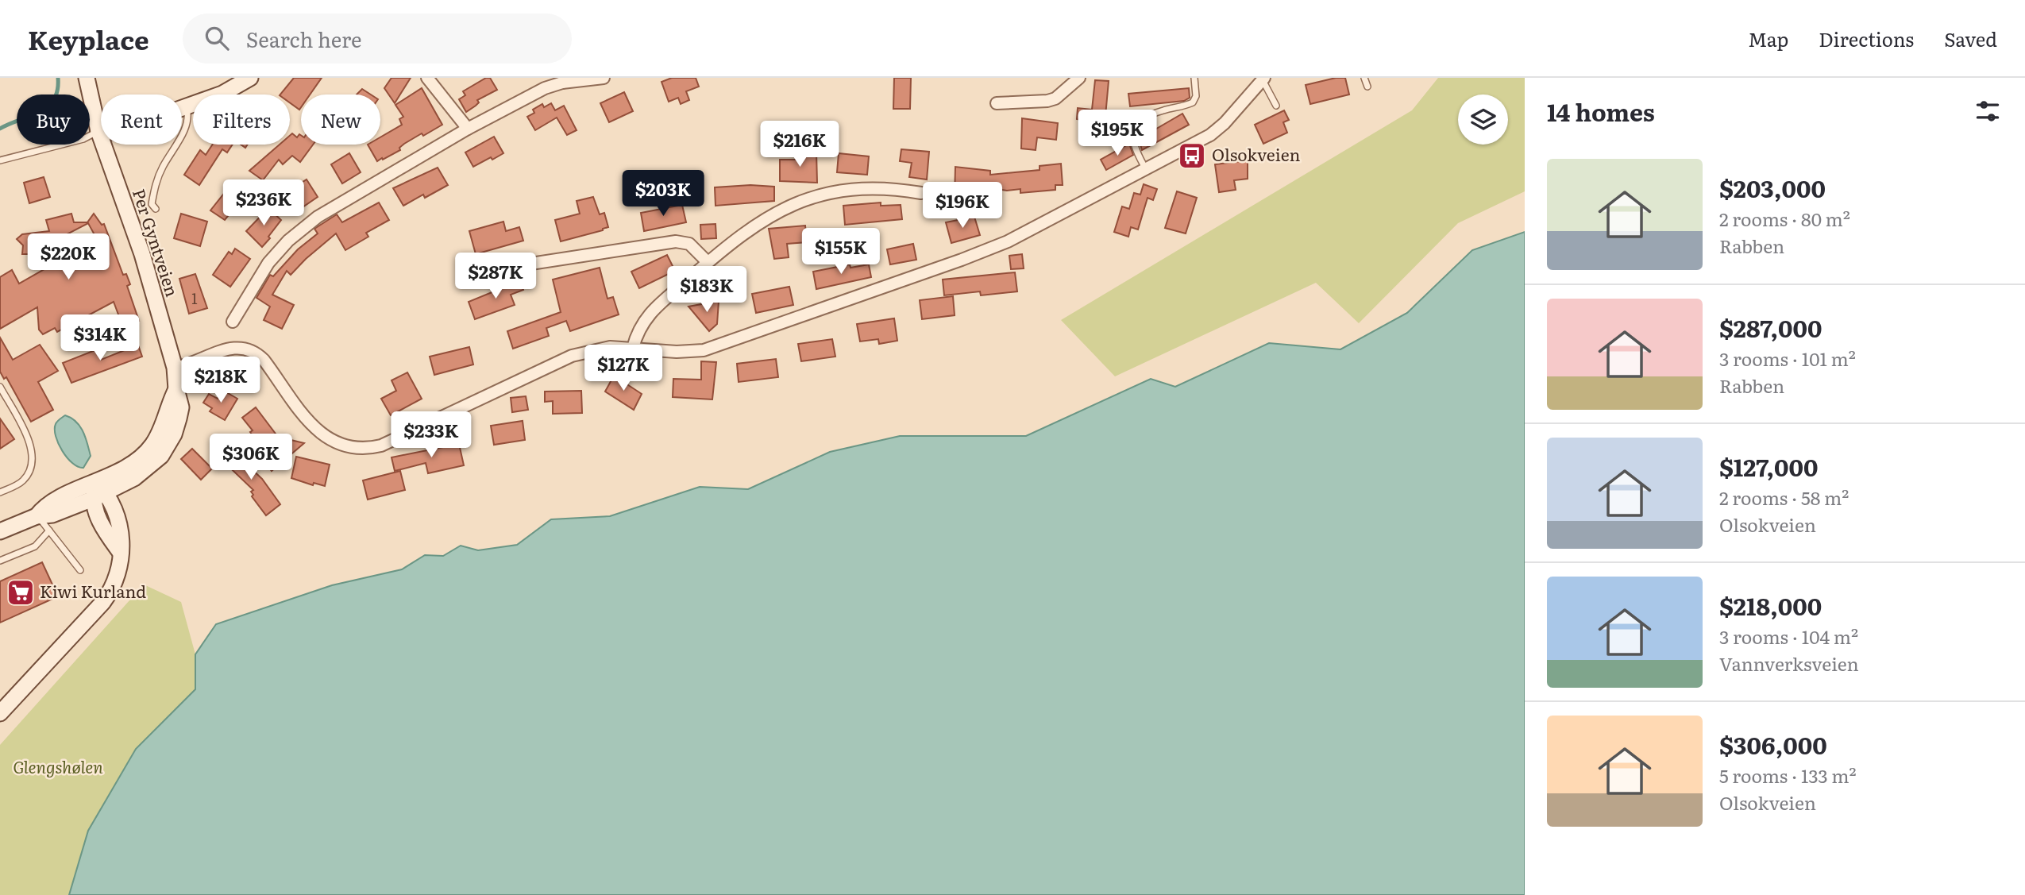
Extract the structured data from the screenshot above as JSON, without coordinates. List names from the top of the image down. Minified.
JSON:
{"streets":{"main road":["Per Gyntveien"]},"parks":["Glengshølen"],"places":{"bus stop":["Olsokveien"],"supermarket":["Kiwi Kurland"]},"house_numbers":["1"],"page":{"header":"Keyplace","search":"Search here","nav":["Map","Directions","Saved"],"heading":"14 homes","chip":["Buy","Rent","Filters","New"],"price":["$195K","$216K","$203K","$236K","$196K","$155K","$220K","$287K","$183K","$314K","$127K","$218K","$233K","$306K"],"list":[{"name":"$203,000","note":"2 rooms · 80 m² · Rabben"},{"name":"$287,000","note":"3 rooms · 101 m² · Rabben"},{"name":"$127,000","note":"2 rooms · 58 m² · Olsokveien"},{"name":"$218,000","note":"3 rooms · 104 m² · Vannverksveien"},{"name":"$306,000","note":"5 rooms · 133 m² · Olsokveien"}]}}
